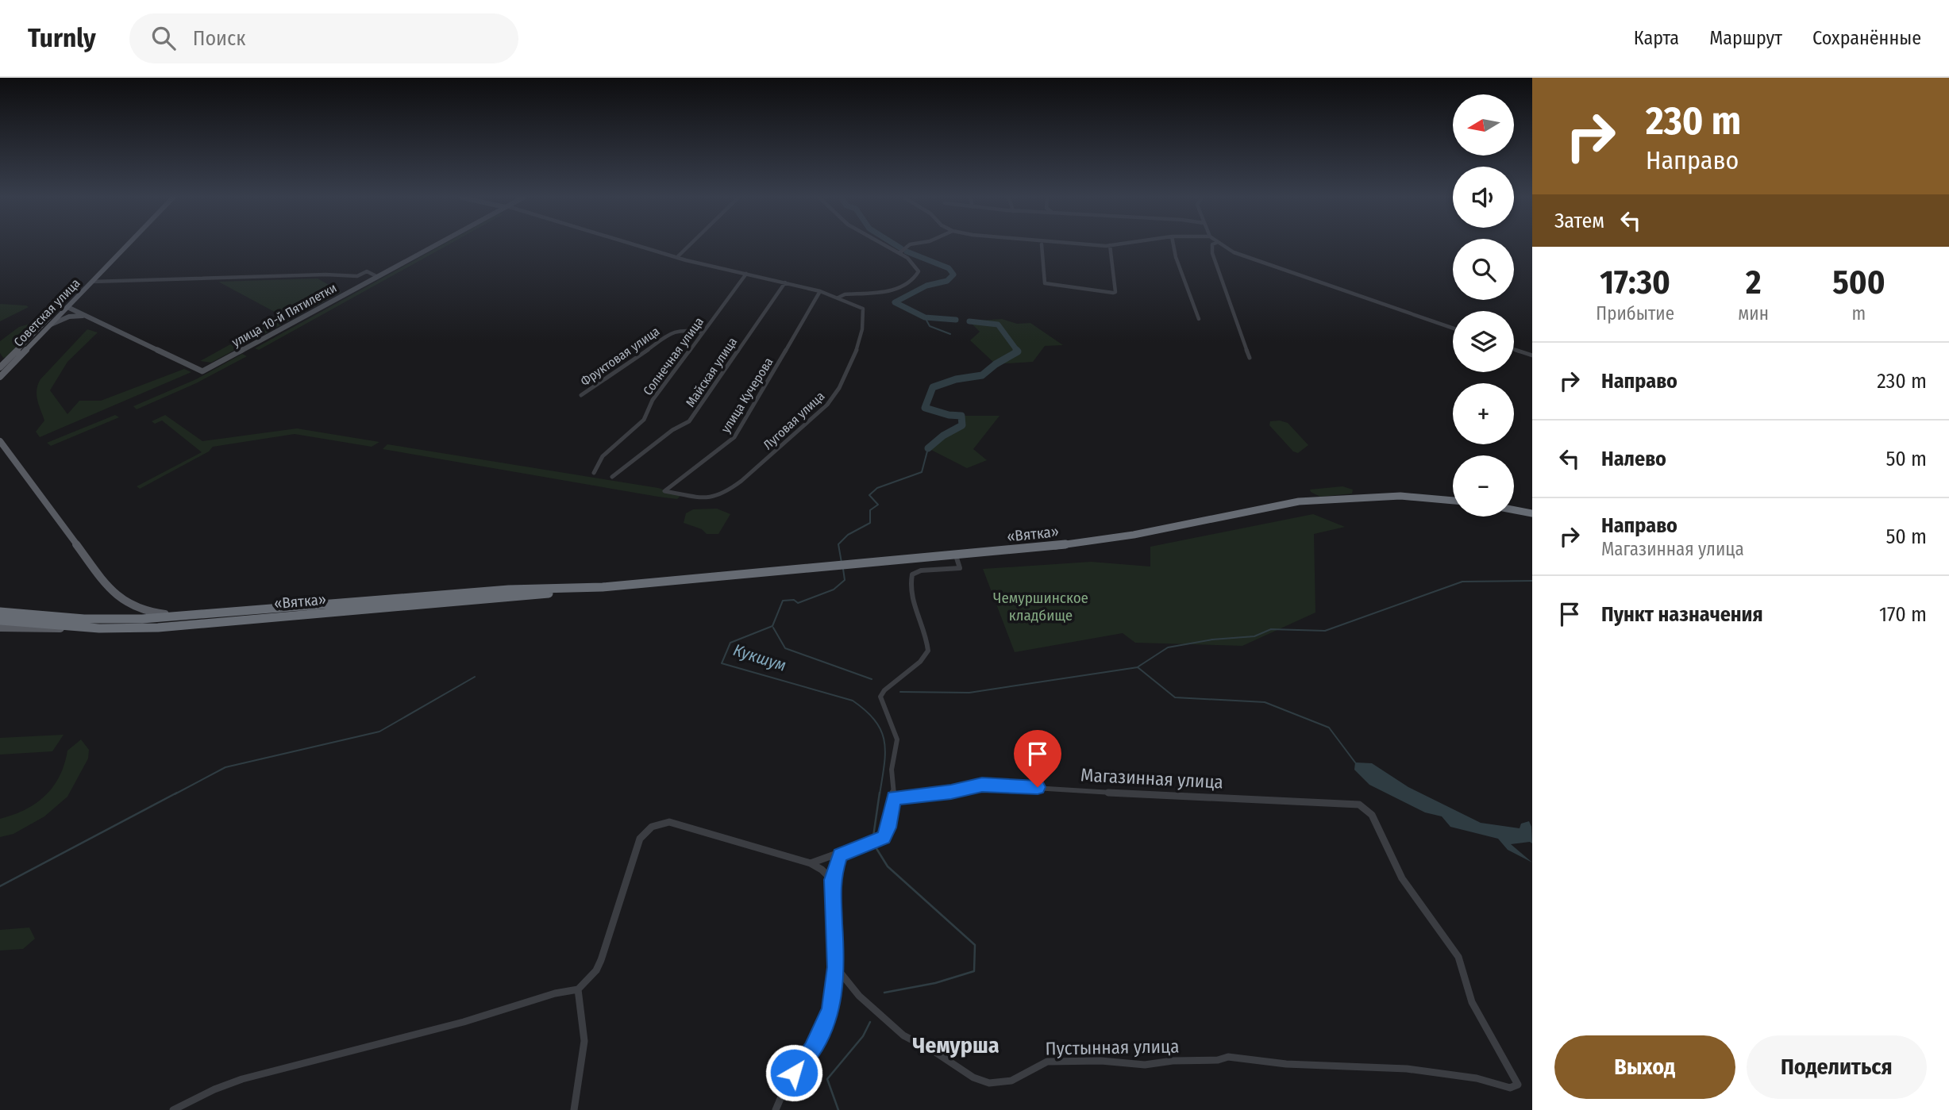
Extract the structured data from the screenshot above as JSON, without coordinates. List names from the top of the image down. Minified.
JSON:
{"streets":{"highway":["«Вятка»"],"main road":["Советская улица"],"street":["улица 10-й Пятилетки","Фруктовая улица","Солнечная улица","Майская улица","улица Кучерова","Луговая улица","Магазинная улица","Пустынная улица"]},"crossings":[["Фруктовая улица","Солнечная улица"],["улица Кучерова","Луговая улица"],["Магазинная улица","Пустынная улица"]],"districts":["Чемурша"],"water":["Кукшум"],"parks":["Чемуршинское кладбище"],"north":"left","page":{"header":"Turnly","search":"Поиск","nav":["Карта","Маршрут","Сохранённые"],"turn":["230 m","Направо"],"map_buttons":["+","−"],"then":"Затем","eta":["17:30","Прибытие","2","мин","500","m"],"list":[{"name":"Направо","value":"230 m"},{"name":"Налево","value":"50 m"},{"name":"Направо","note":"Магазинная улица","value":"50 m"},{"name":"Пункт назначения","value":"170 m"}],"buttons":["Выход","Поделиться"]}}
